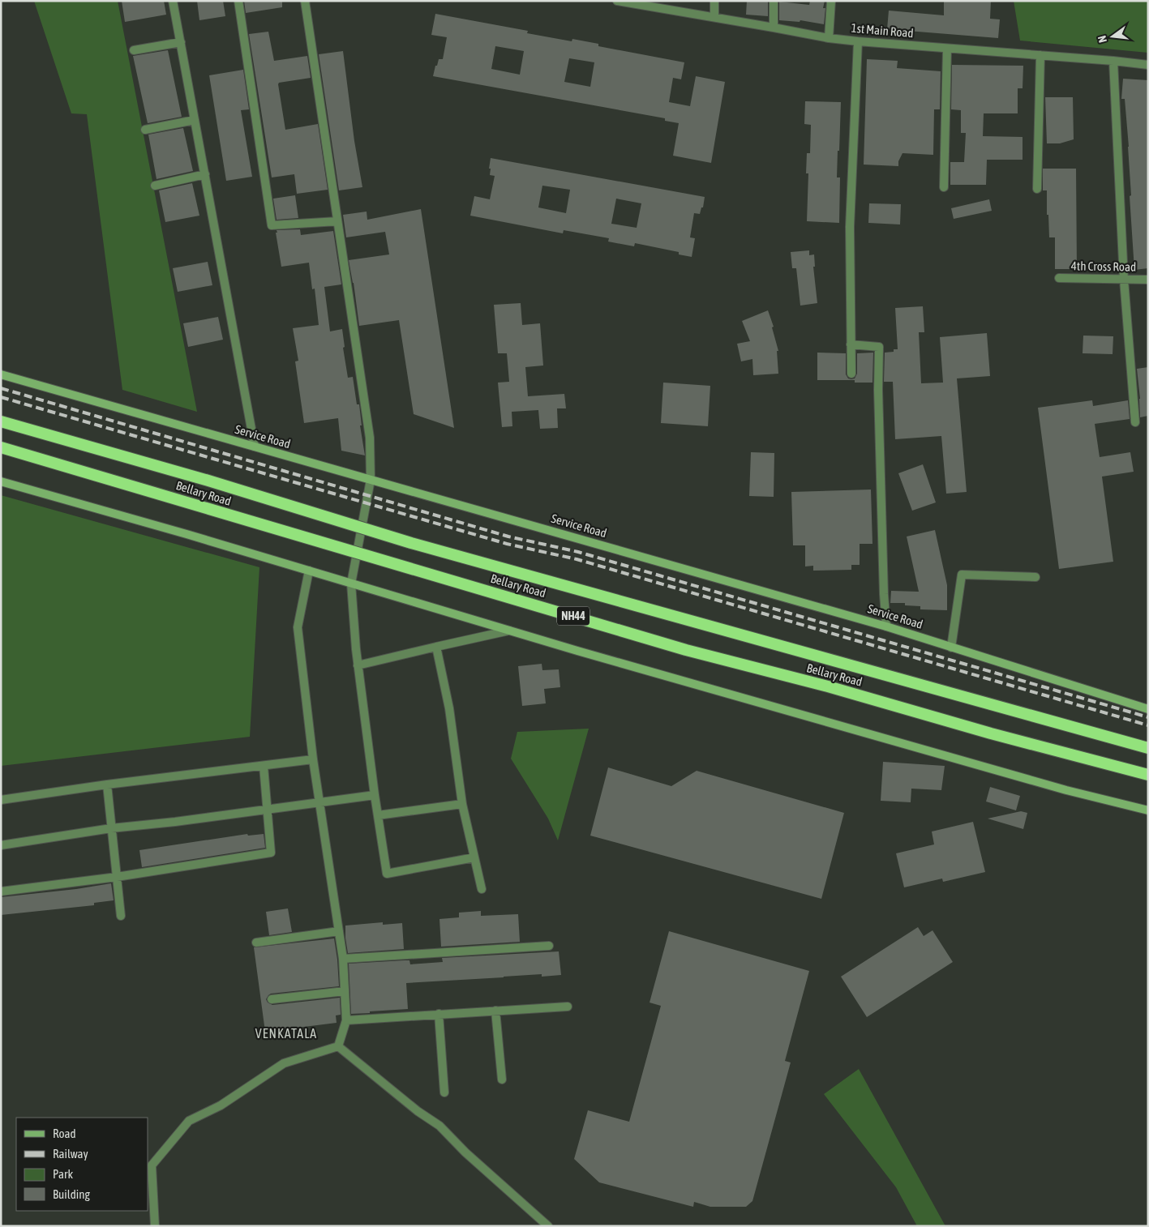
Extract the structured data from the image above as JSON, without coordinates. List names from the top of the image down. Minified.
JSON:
{"streets":{"highway":["Bellary Road","NH44"],"main road":["Service Road"],"street":["1st Main Road","4th Cross Road"]},"districts":["VENKATALA"],"legend":["Road","Railway","Park","Building"],"north":"left"}
